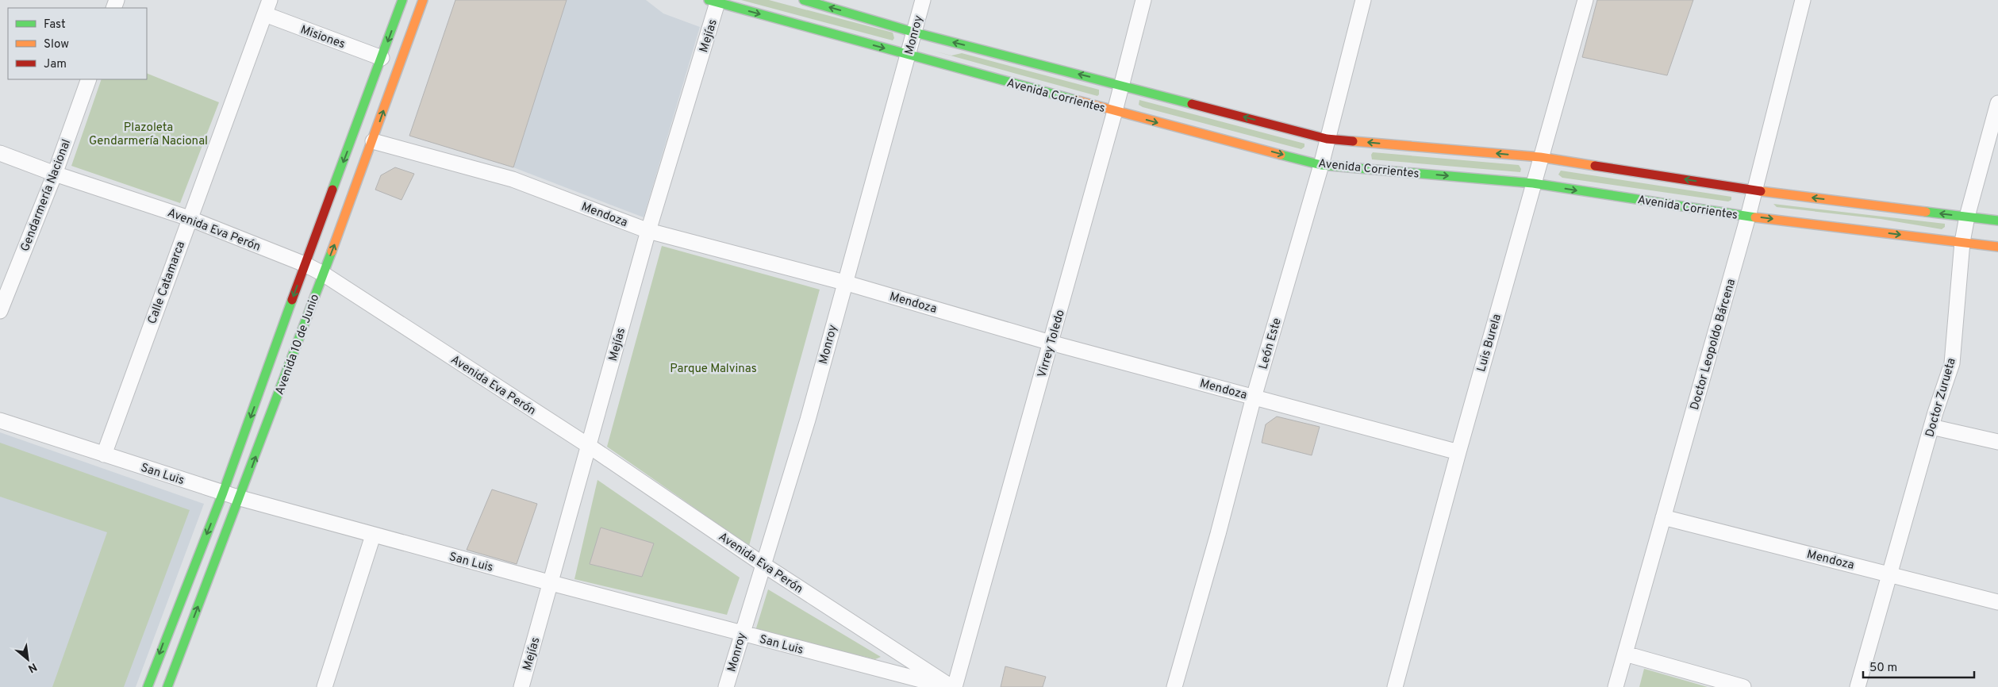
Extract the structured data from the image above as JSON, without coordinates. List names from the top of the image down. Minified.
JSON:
{"streets":{"street":["Monroy","Mejías","Misiones","Avenida Corrientes","Gendarmería Nacional","Mendoza","Avenida Eva Perón","Calle Catamarca","Luis Burela","Virrey Toledo","León Este","Avenida 10 de Junio","Doctor Leopoldo Bárcena","Doctor Zurueta","San Luis"]},"crossings":[["Monroy","Avenida Corrientes"],["Monroy","Mendoza"],["Monroy","Avenida Eva Perón"],["Monroy","San Luis"],["Mejías","Avenida Corrientes"],["Mejías","Mendoza"],["Mejías","Avenida Eva Perón"],["Mejías","San Luis"],["Misiones","Calle Catamarca"],["Misiones","Avenida 10 de Junio"],["Avenida Corrientes","Luis Burela"],["Avenida Corrientes","Virrey Toledo"],["Avenida Corrientes","León Este"],["Avenida Corrientes","Doctor Leopoldo Bárcena"],["Avenida Corrientes","Doctor Zurueta"],["Gendarmería Nacional","Avenida Eva Perón"],["Mendoza","Luis Burela"],["Mendoza","Virrey Toledo"],["Mendoza","León Este"],["Mendoza","Avenida 10 de Junio"],["Mendoza","Doctor Leopoldo Bárcena"],["Mendoza","Doctor Zurueta"],["Avenida Eva Perón","Calle Catamarca"],["Avenida Eva Perón","Avenida 10 de Junio"],["Calle Catamarca","San Luis"],["Avenida 10 de Junio","San Luis"]],"parks":["Plazoleta Gendarmería Nacional","Parque Malvinas"],"legend":["Fast","Slow","Jam"],"scale_bar":"50 m","north":"bottom right"}
